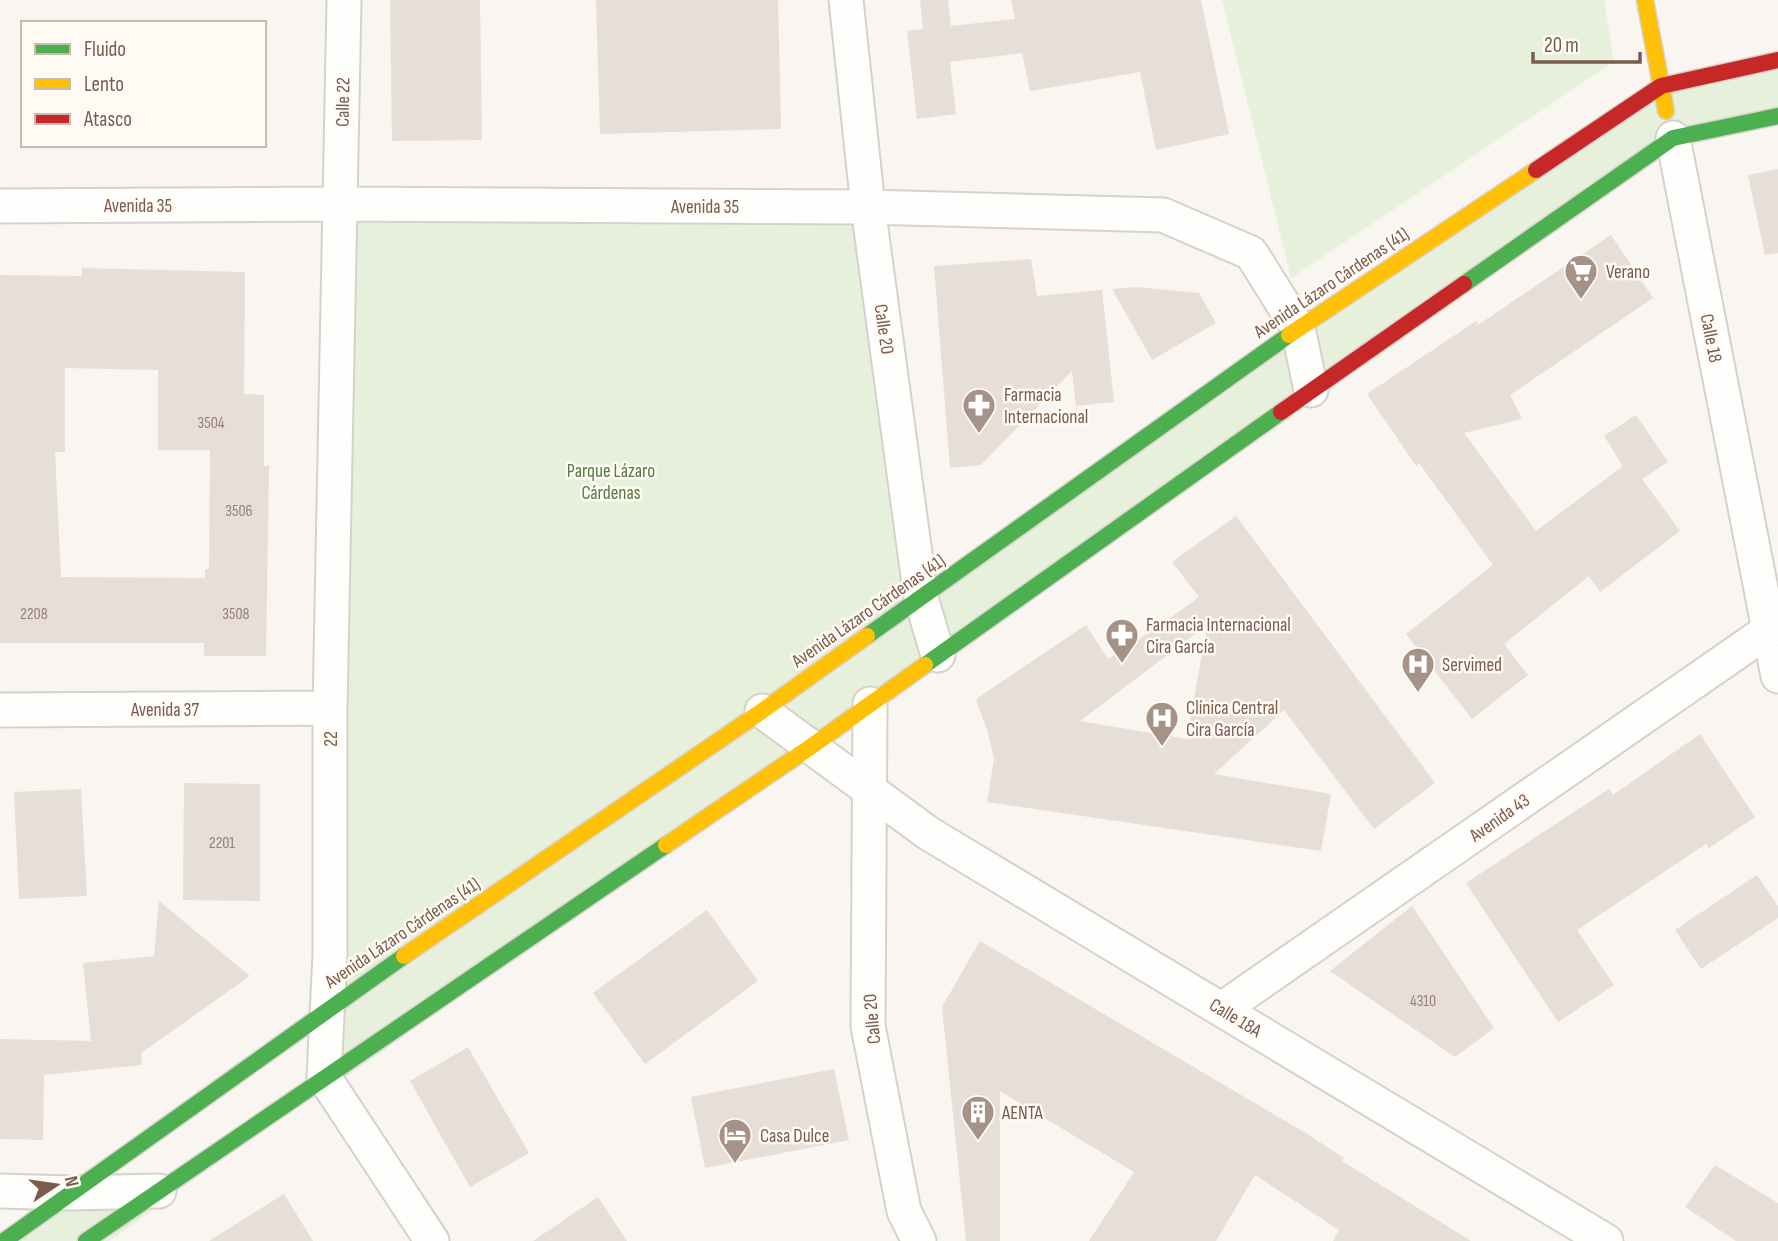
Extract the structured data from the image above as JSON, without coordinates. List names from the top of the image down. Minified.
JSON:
{"streets":{"main road":["Avenida Lázaro Cárdenas (41)","Calle 18"],"street":["Calle 22","Avenida 35","Calle 20","Avenida 37","22","Avenida 43","Calle 18A"]},"crossings":[["Calle 22","Avenida 35"],["Calle 22","22"],["Avenida 35","Avenida Lázaro Cárdenas (41)"],["Avenida 35","Calle 20"],["Avenida 35","22"],["Avenida Lázaro Cárdenas (41)","Calle 20"],["Avenida Lázaro Cárdenas (41)","Calle 18"],["Avenida Lázaro Cárdenas (41)","22"],["Calle 20","Calle 18A"],["Calle 18","Avenida 43"],["Avenida 37","22"],["Avenida 43","Calle 18A"]],"parks":["Parque Lázaro Cárdenas"],"places":{"supermarket":["Verano"],"pharmacy":["Farmacia Internacional","Farmacia Internacional Cira García"],"hospital":["Servimed","Clínica Central Cira García"],"building":["AENTA"],"hotel":["Casa Dulce"]},"house_numbers":["3504","3506","2208","3508","2201","4310"],"legend":["Fluido","Lento","Atasco"],"scale_bar":"20 m","north":"right"}
